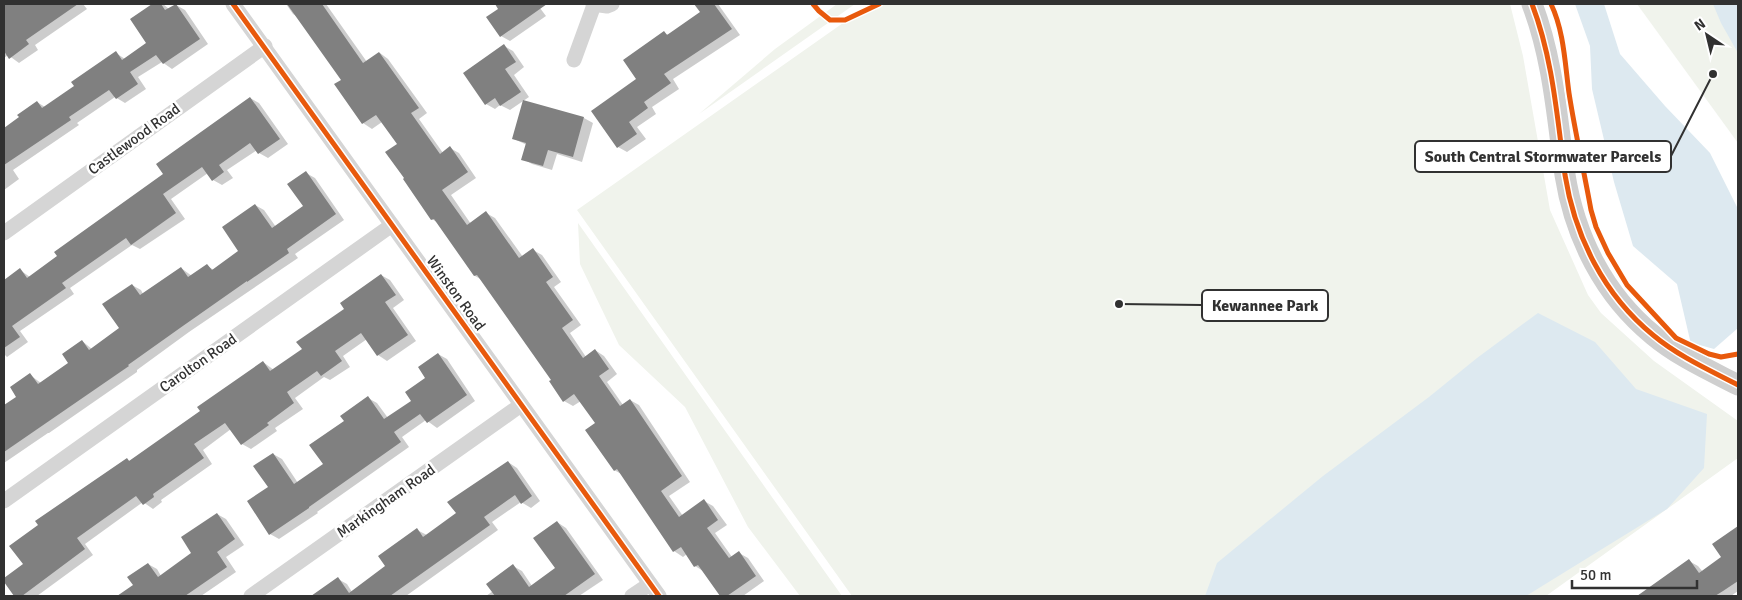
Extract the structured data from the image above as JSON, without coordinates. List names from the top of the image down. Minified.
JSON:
{"streets":{"street":["Castlewood Road","Winston Road","Carolton Road","Markingham Road"]},"crossings":[["Castlewood Road","Winston Road"],["Winston Road","Carolton Road"],["Winston Road","Markingham Road"]],"places":["South Central Stormwater Parcels","Kewannee Park"],"scale_bar":"50 m","north":"top left"}
